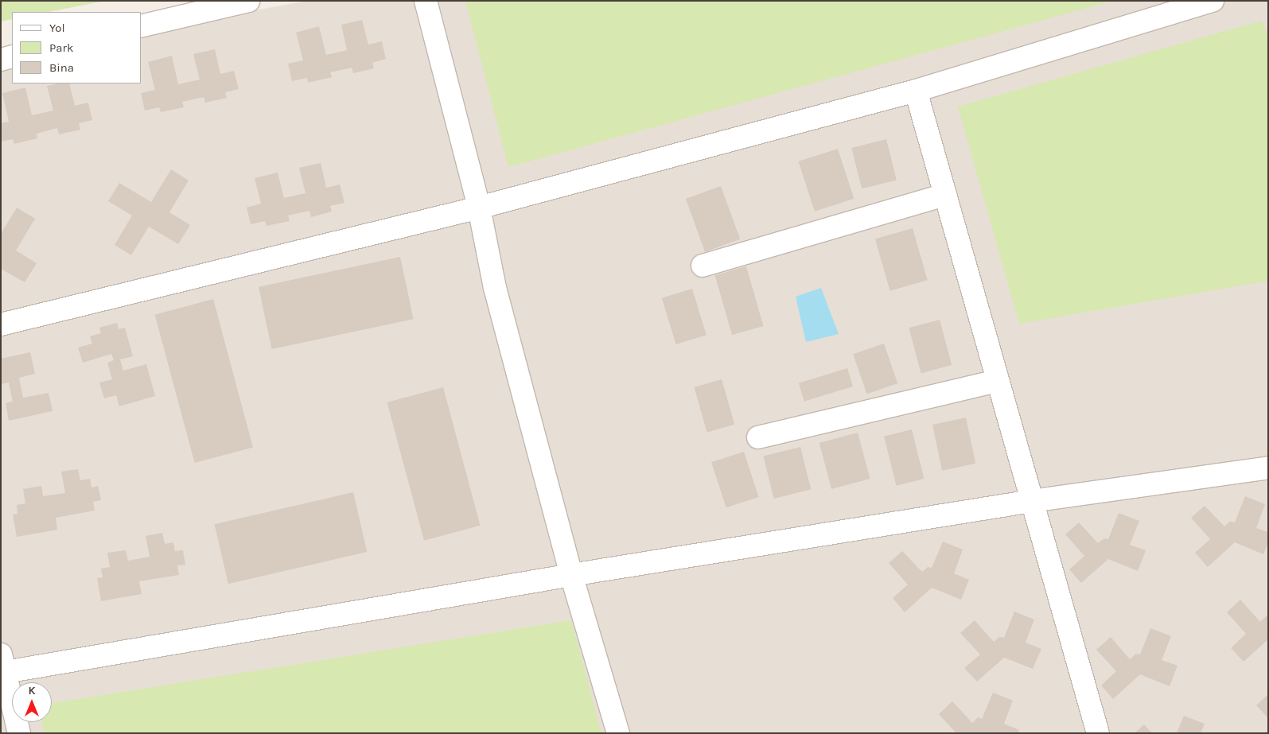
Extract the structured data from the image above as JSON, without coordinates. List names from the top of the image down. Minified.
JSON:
{"legend":["Yol","Park","Bina"],"north":"top"}
